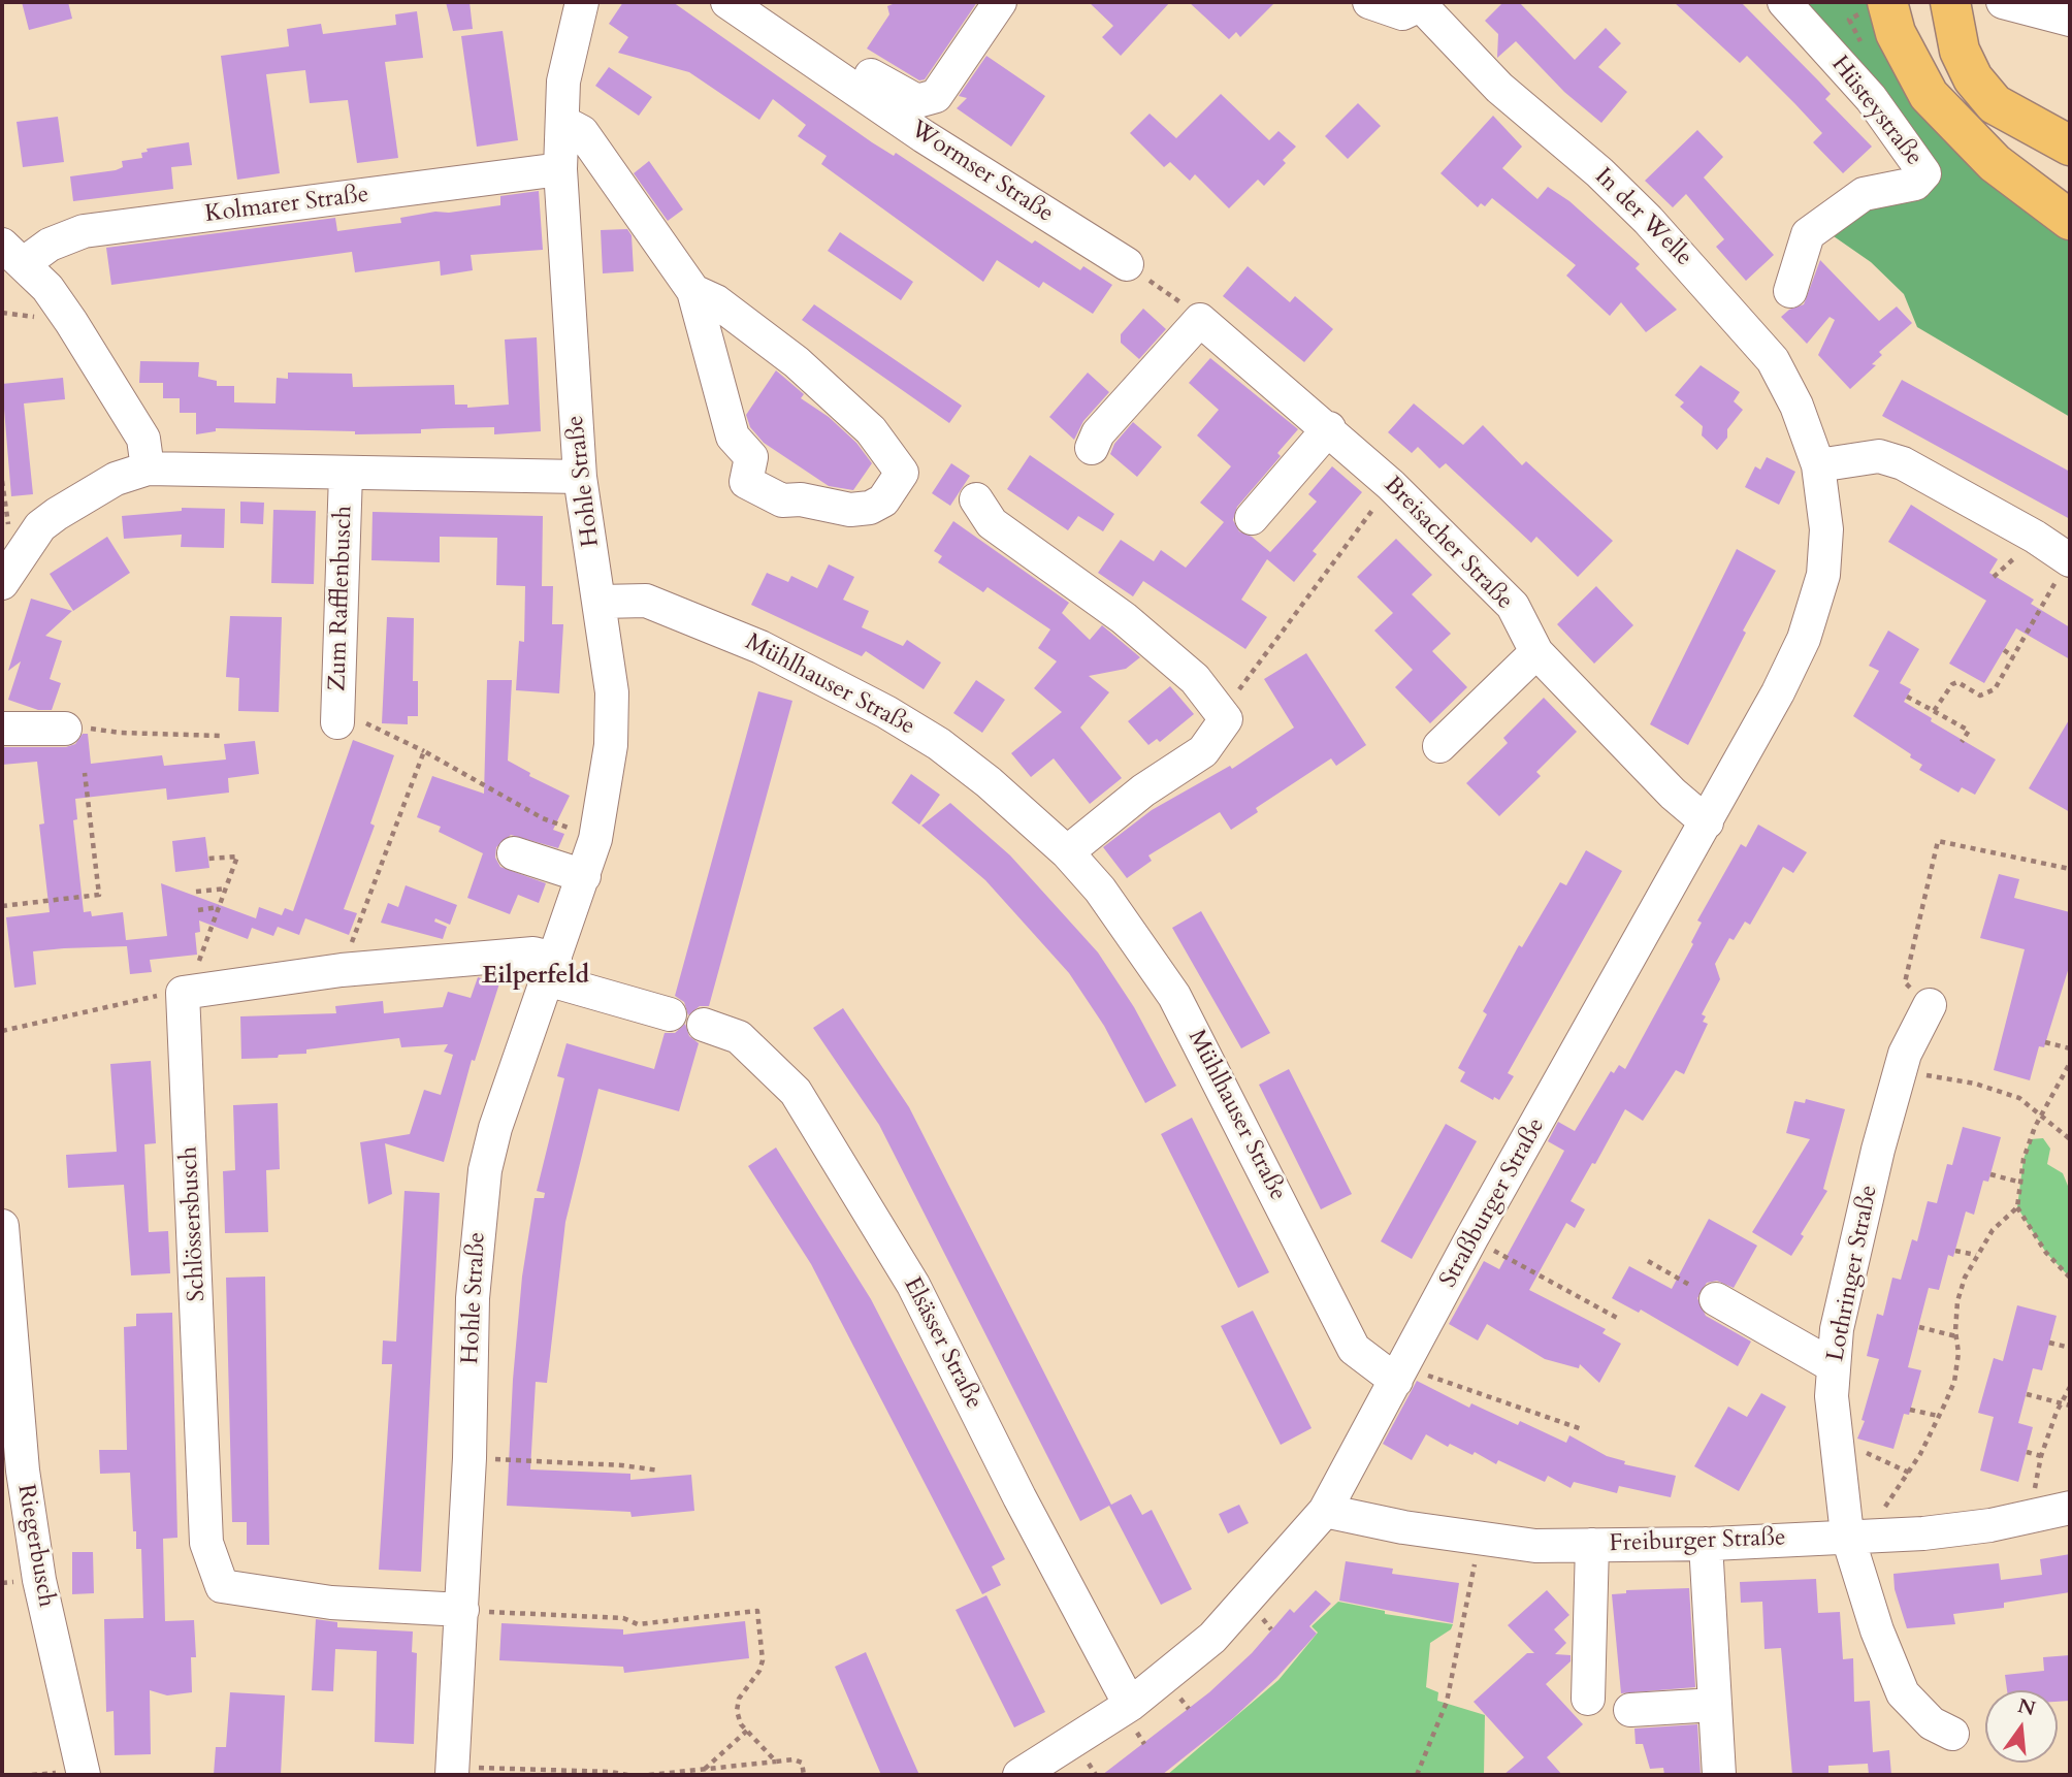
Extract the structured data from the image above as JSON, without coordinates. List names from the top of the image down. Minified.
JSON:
{"streets":{"street":["Hüsteystraße","Wormser Straße","Kolmarer Straße","In der Welle","Hohle Straße","Breisacher Straße","Zum Rafflenbusch","Mühlhauser Straße","Straßburger Straße","Schlössersbusch","Lothringer Straße","Elsässer Straße","Freiburger Straße","Riegerbusch"]},"crossings":[["Kolmarer Straße","Hohle Straße"],["In der Welle","Straßburger Straße"],["Hohle Straße","Zum Rafflenbusch"],["Hohle Straße","Mühlhauser Straße"],["Hohle Straße","Schlössersbusch"],["Breisacher Straße","Straßburger Straße"],["Mühlhauser Straße","Straßburger Straße"],["Straßburger Straße","Elsässer Straße"],["Straßburger Straße","Freiburger Straße"],["Lothringer Straße","Freiburger Straße"]],"districts":["Eilperfeld"],"north":"top"}
